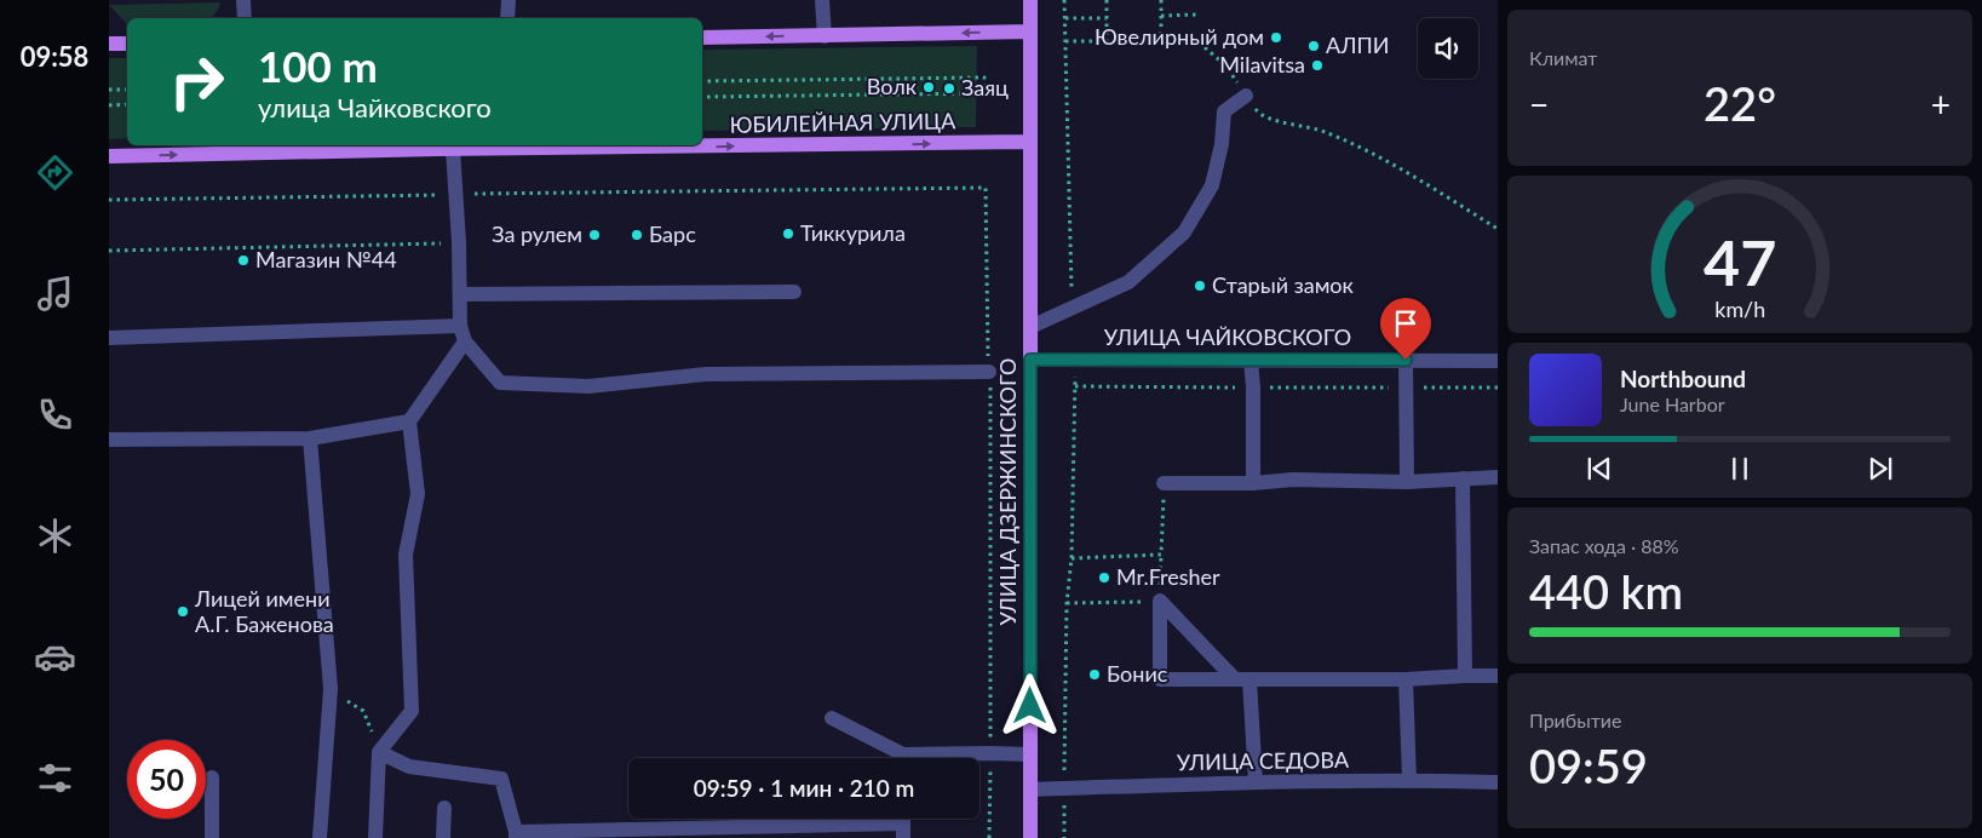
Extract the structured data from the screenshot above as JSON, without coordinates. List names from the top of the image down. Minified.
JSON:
{"streets":{"main road":["ЮБИЛЕЙНАЯ УЛИЦА","УЛИЦА ДЗЕРЖИНСКОГО"],"street":["УЛИЦА ЧАЙКОВСКОГО","УЛИЦА СЕДОВА"]},"crossings":[["ЮБИЛЕЙНАЯ УЛИЦА","УЛИЦА ДЗЕРЖИНСКОГО"],["УЛИЦА ЧАЙКОВСКОГО","УЛИЦА ДЗЕРЖИНСКОГО"],["УЛИЦА ДЗЕРЖИНСКОГО","УЛИЦА СЕДОВА"]],"places":["Ювелирный дом","АЛПИ","Milavitsa","Волк","Заяц","Тиккурила","За рулем","Барс","Магазин №44","Старый замок","Mr.Fresher","Лицей имени А.Г. Баженова","Бонис"],"page":{"tabs":"09:58","tile":["Климат",["Запас хода · 88%","440 km"],["Прибытие","09:59"]],"turn":["100 m","улица Чайковского"],"heat":["−","22°","+"],"song":["Northbound","June Harbor"],"limit":"50","trip":"09:59 · 1 мин · 210 m","gauge":["47","km/h"]}}
